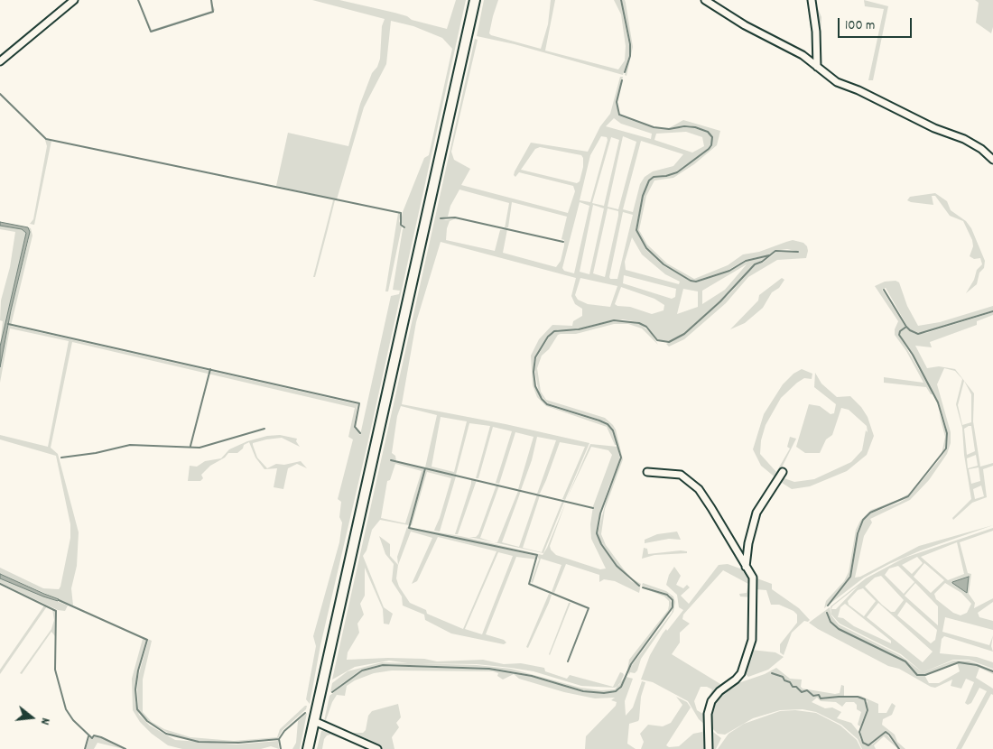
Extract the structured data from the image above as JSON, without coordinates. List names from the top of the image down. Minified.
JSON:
{"scale_bar":"100 m","north":"right"}
